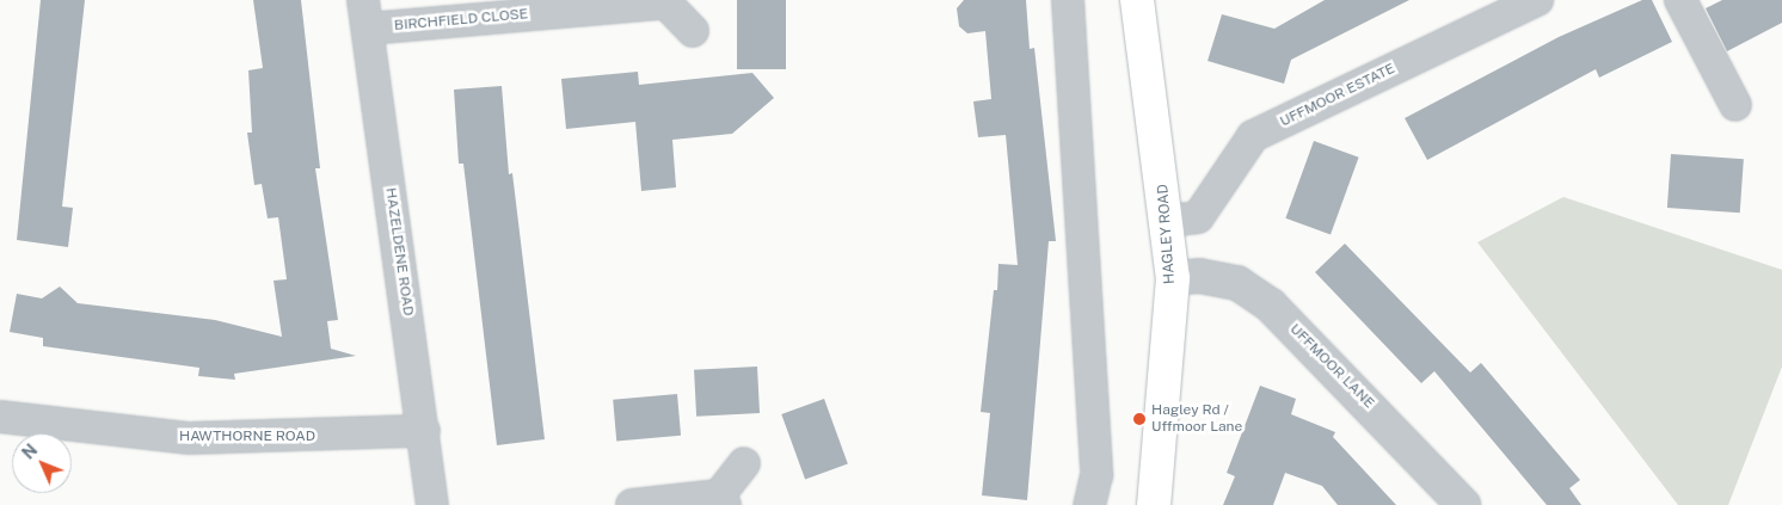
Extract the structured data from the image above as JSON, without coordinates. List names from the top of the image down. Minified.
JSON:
{"streets":{"main road":["HAGLEY ROAD"],"street":["BIRCHFIELD CLOSE","UFFMOOR ESTATE","HAZELDENE ROAD","UFFMOOR LANE","HAWTHORNE ROAD"]},"crossings":[["BIRCHFIELD CLOSE","HAZELDENE ROAD"],["UFFMOOR ESTATE","HAGLEY ROAD"],["HAGLEY ROAD","UFFMOOR LANE"],["HAZELDENE ROAD","HAWTHORNE ROAD"]],"places":["Hagley Rd / Uffmoor Lane"],"north":"top left"}
